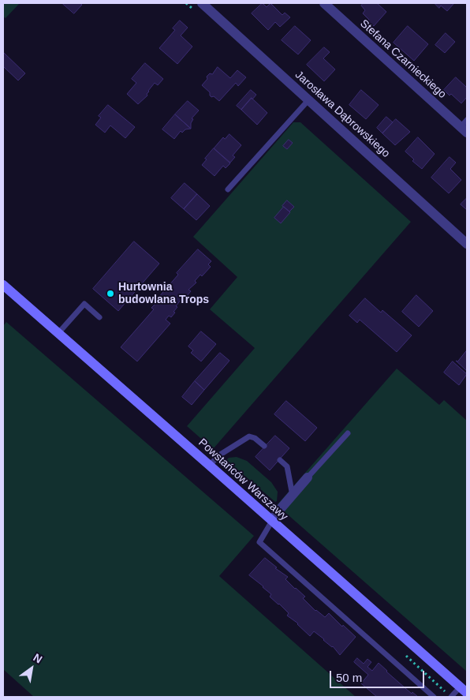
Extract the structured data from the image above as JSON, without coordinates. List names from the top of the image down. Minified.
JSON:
{"streets":{"main road":["Powstańców Warszawy"],"street":["Stefana Czarnieckiego","Jarosława Dąbrowskiego"]},"places":["Hurtownia budowlana Trops"],"scale_bar":"50 m","north":"top right"}
